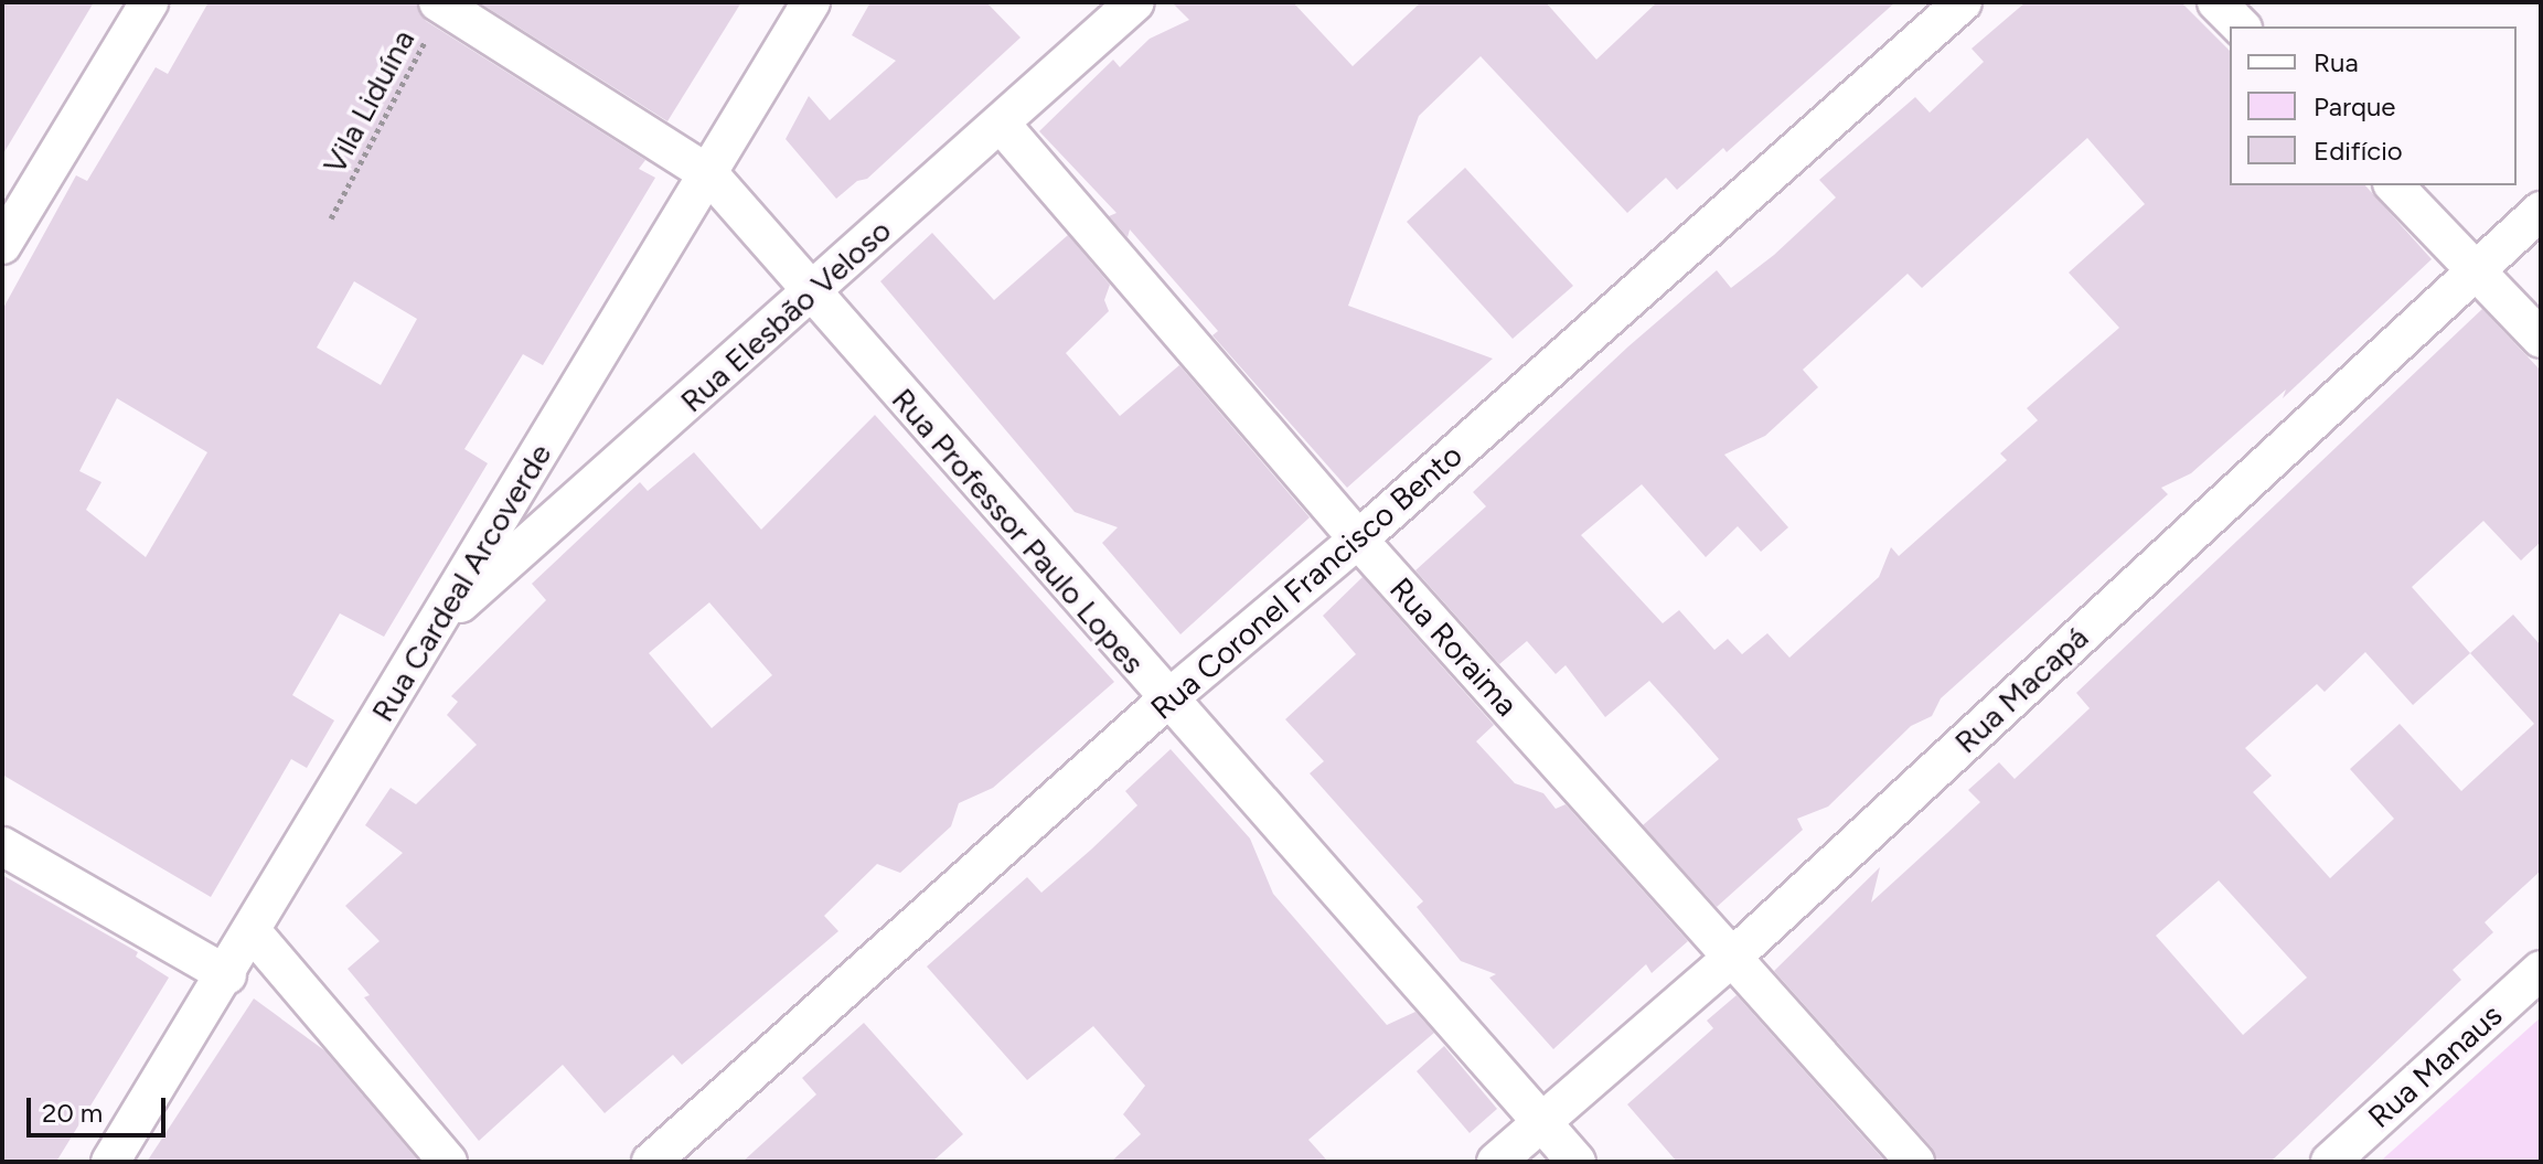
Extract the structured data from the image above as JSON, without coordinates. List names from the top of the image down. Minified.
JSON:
{"streets":{"street":["Rua Elesbão Veloso","Rua Professor Paulo Lopes","Rua Coronel Francisco Bento","Rua Cardeal Arcoverde","Rua Roraima","Rua Macapá","Rua Manaus"],"path":["Vila Liduína"]},"crossings":[["Vila Liduína","Rua Professor Paulo Lopes"],["Rua Elesbão Veloso","Rua Professor Paulo Lopes"],["Rua Elesbão Veloso","Rua Cardeal Arcoverde"],["Rua Elesbão Veloso","Rua Roraima"],["Rua Professor Paulo Lopes","Rua Coronel Francisco Bento"],["Rua Professor Paulo Lopes","Rua Cardeal Arcoverde"],["Rua Professor Paulo Lopes","Rua Macapá"],["Rua Coronel Francisco Bento","Rua Roraima"],["Rua Roraima","Rua Macapá"]],"legend":["Rua","Parque","Edifício"],"scale_bar":"20 m"}
